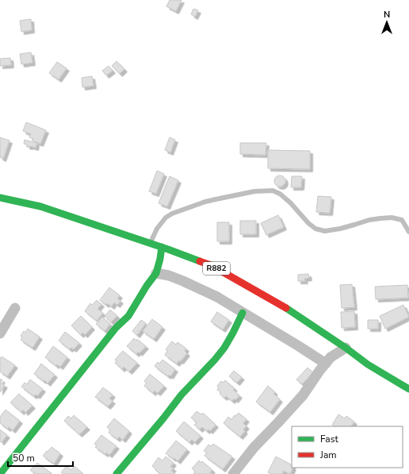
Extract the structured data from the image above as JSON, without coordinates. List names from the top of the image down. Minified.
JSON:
{"streets":{"street":["R882"]},"legend":["Fast","Jam"],"scale_bar":"50 m","north":"top"}
